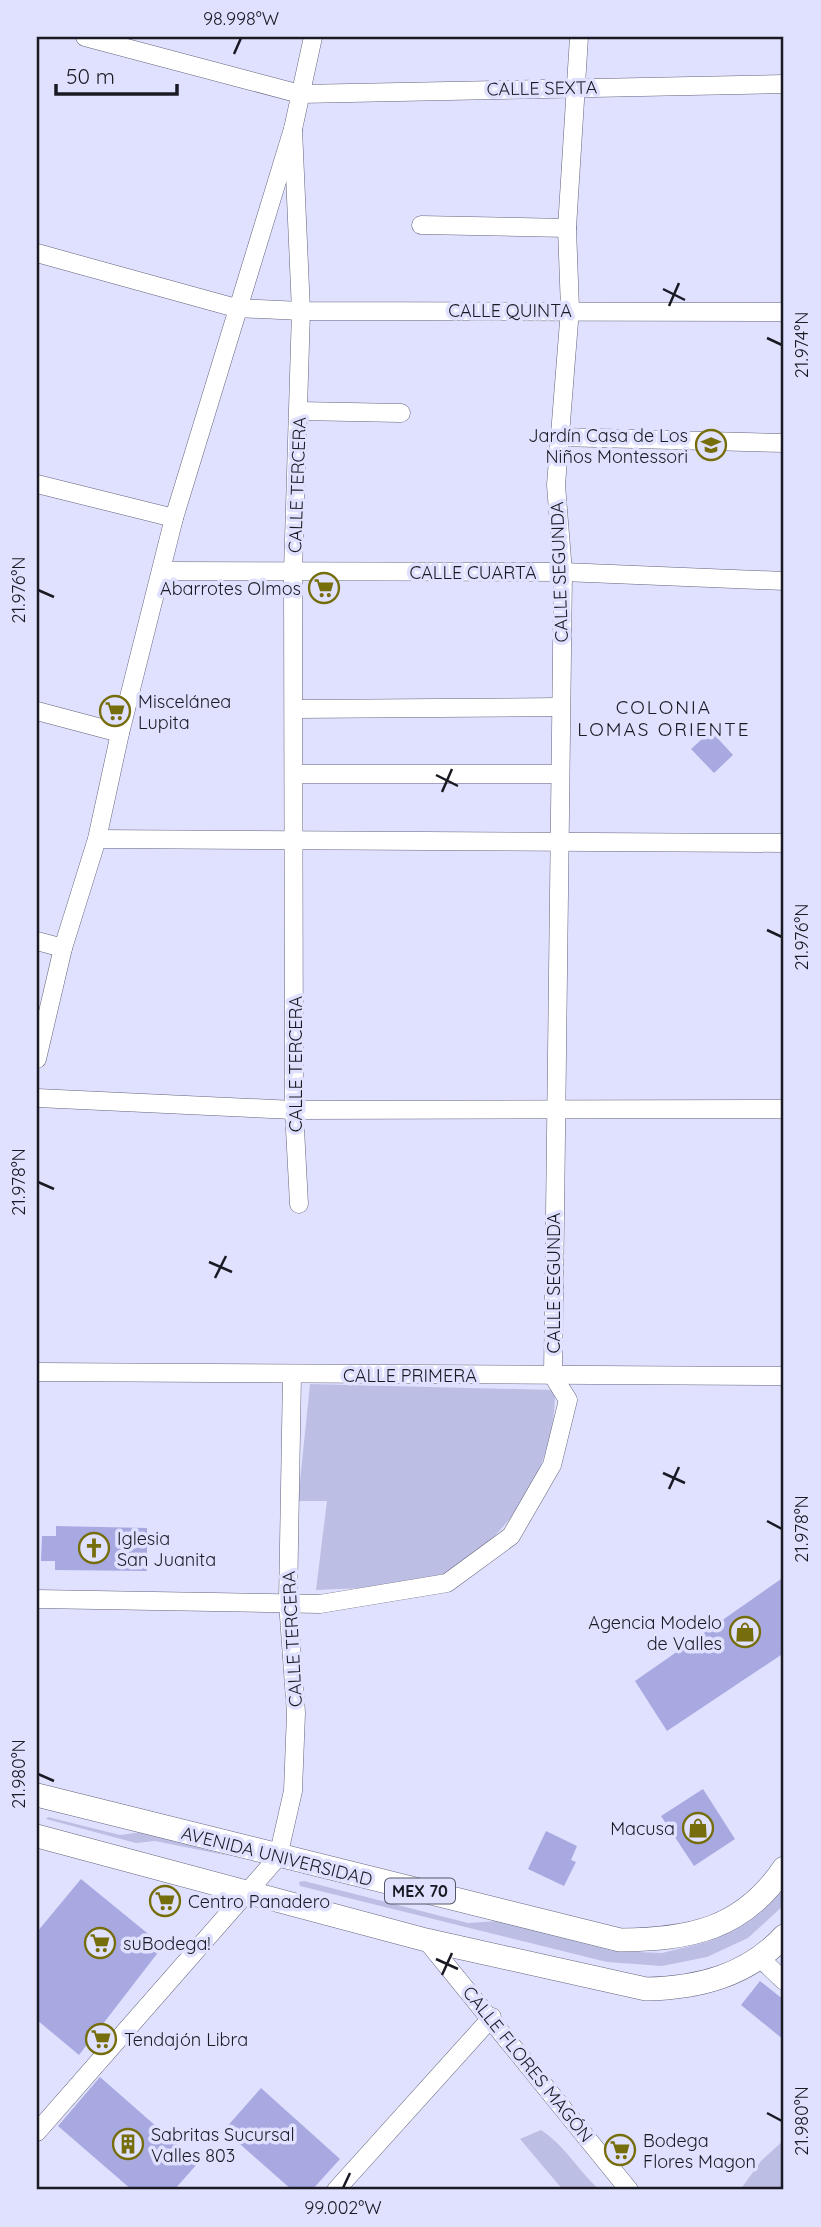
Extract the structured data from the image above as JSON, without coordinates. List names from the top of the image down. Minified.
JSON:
{"streets":{"main road":["AVENIDA UNIVERSIDAD","MEX 70"],"street":["CALLE SEXTA","CALLE QUINTA","CALLE TERCERA","CALLE CUARTA","CALLE SEGUNDA","CALLE PRIMERA","CALLE FLORES MAGÓN"]},"crossings":[["CALLE SEXTA","CALLE SEGUNDA"],["CALLE QUINTA","CALLE TERCERA"],["CALLE QUINTA","CALLE SEGUNDA"],["CALLE TERCERA","CALLE CUARTA"],["CALLE TERCERA","CALLE SEGUNDA"],["CALLE TERCERA","CALLE PRIMERA"],["CALLE TERCERA","AVENIDA UNIVERSIDAD"],["CALLE TERCERA","MEX 70"],["CALLE CUARTA","CALLE SEGUNDA"],["CALLE SEGUNDA","CALLE PRIMERA"],["MEX 70","CALLE FLORES MAGÓN"]],"districts":["COLONIA LOMAS ORIENTE"],"places":{"school or university":["Jardín Casa de Los Niños Montessori"],"supermarket":["Abarrotes Olmos","Miscelánea Lupita","Centro Panadero","suBodega!","Tendajón Libra","Bodega Flores Magon"],"church":["Iglesia San Juanita"],"shop":["Agencia Modelo de Valles","Macusa"],"building":["Sabritas Sucursal Valles 803"]},"scale_bar":"50 m","coordinates":["98.998°W","21.974°N","21.976°N","21.978°N","21.980°N","99.002°W"]}
